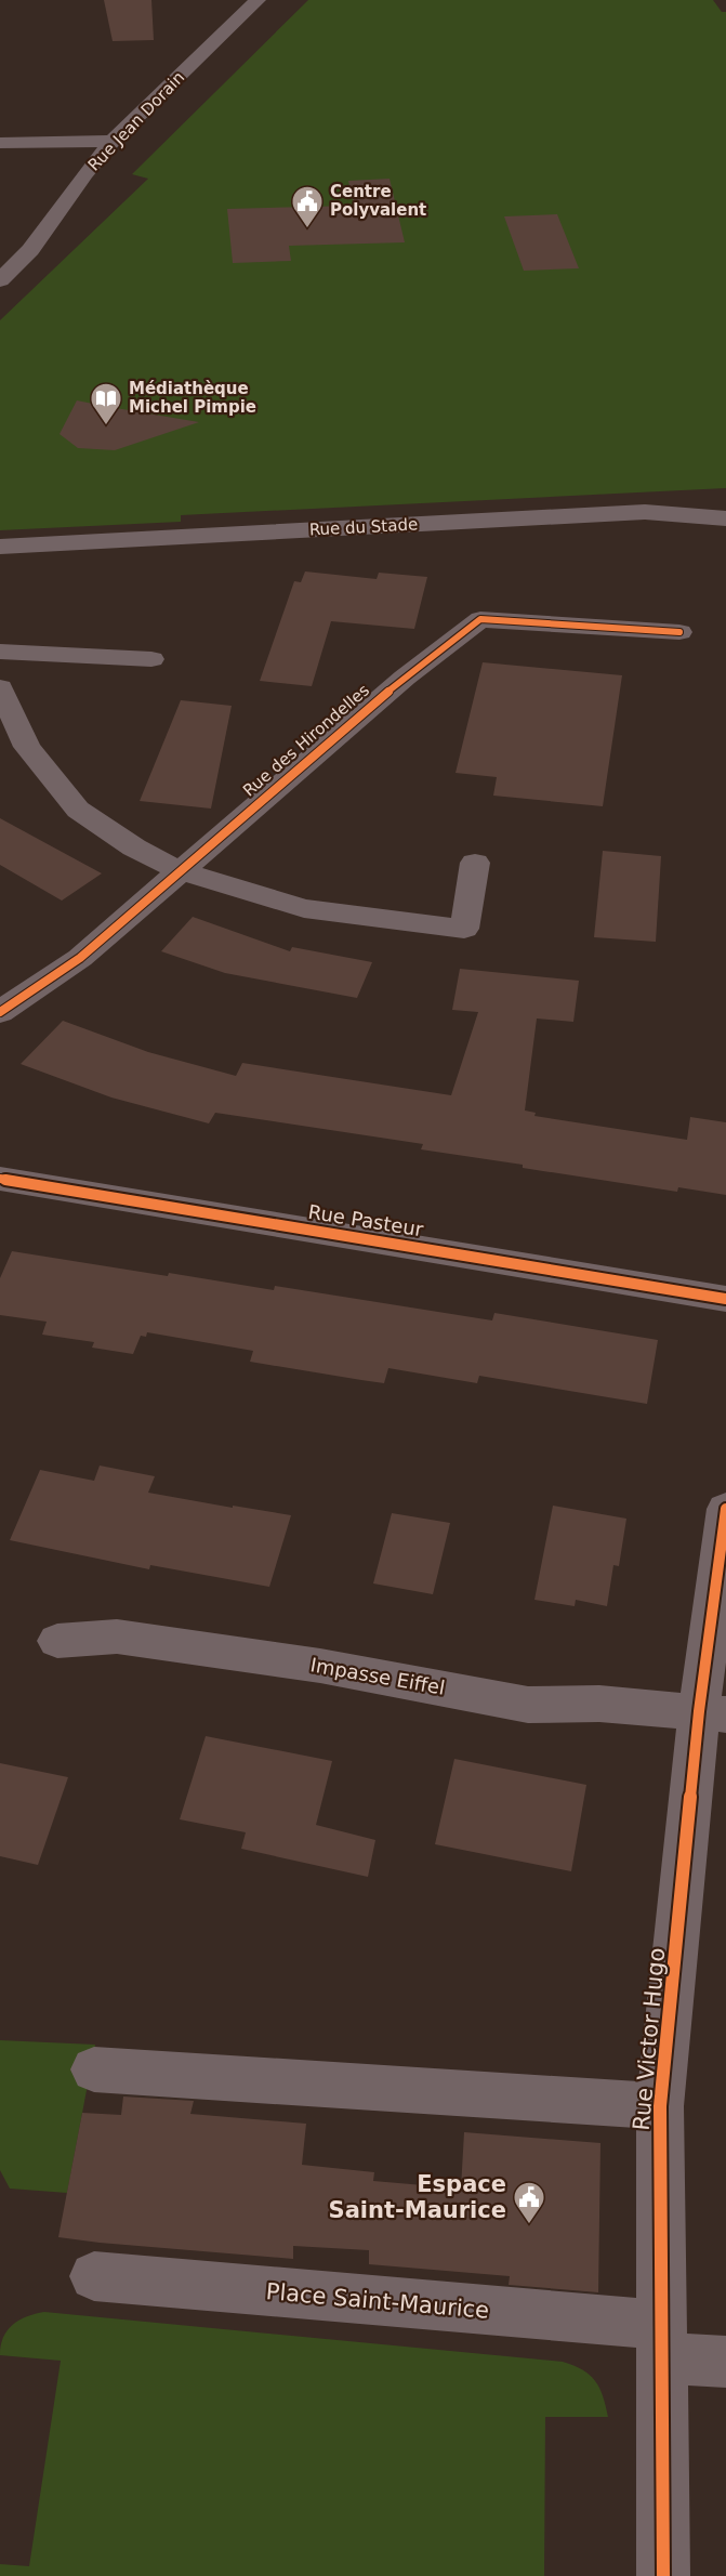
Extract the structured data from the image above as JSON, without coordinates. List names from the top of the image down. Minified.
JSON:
{"streets":{"street":["Rue Jean Dorain","Rue du Stade","Rue des Hirondelles","Rue Pasteur","Impasse Eiffel","Rue Victor Hugo","Place Saint-Maurice"]},"crossings":[["Impasse Eiffel","Rue Victor Hugo"],["Rue Victor Hugo","Place Saint-Maurice"]],"places":{"public building":["Centre Polyvalent","Espace Saint-Maurice"],"library":["Médiathèque Michel Pimpie"]}}
